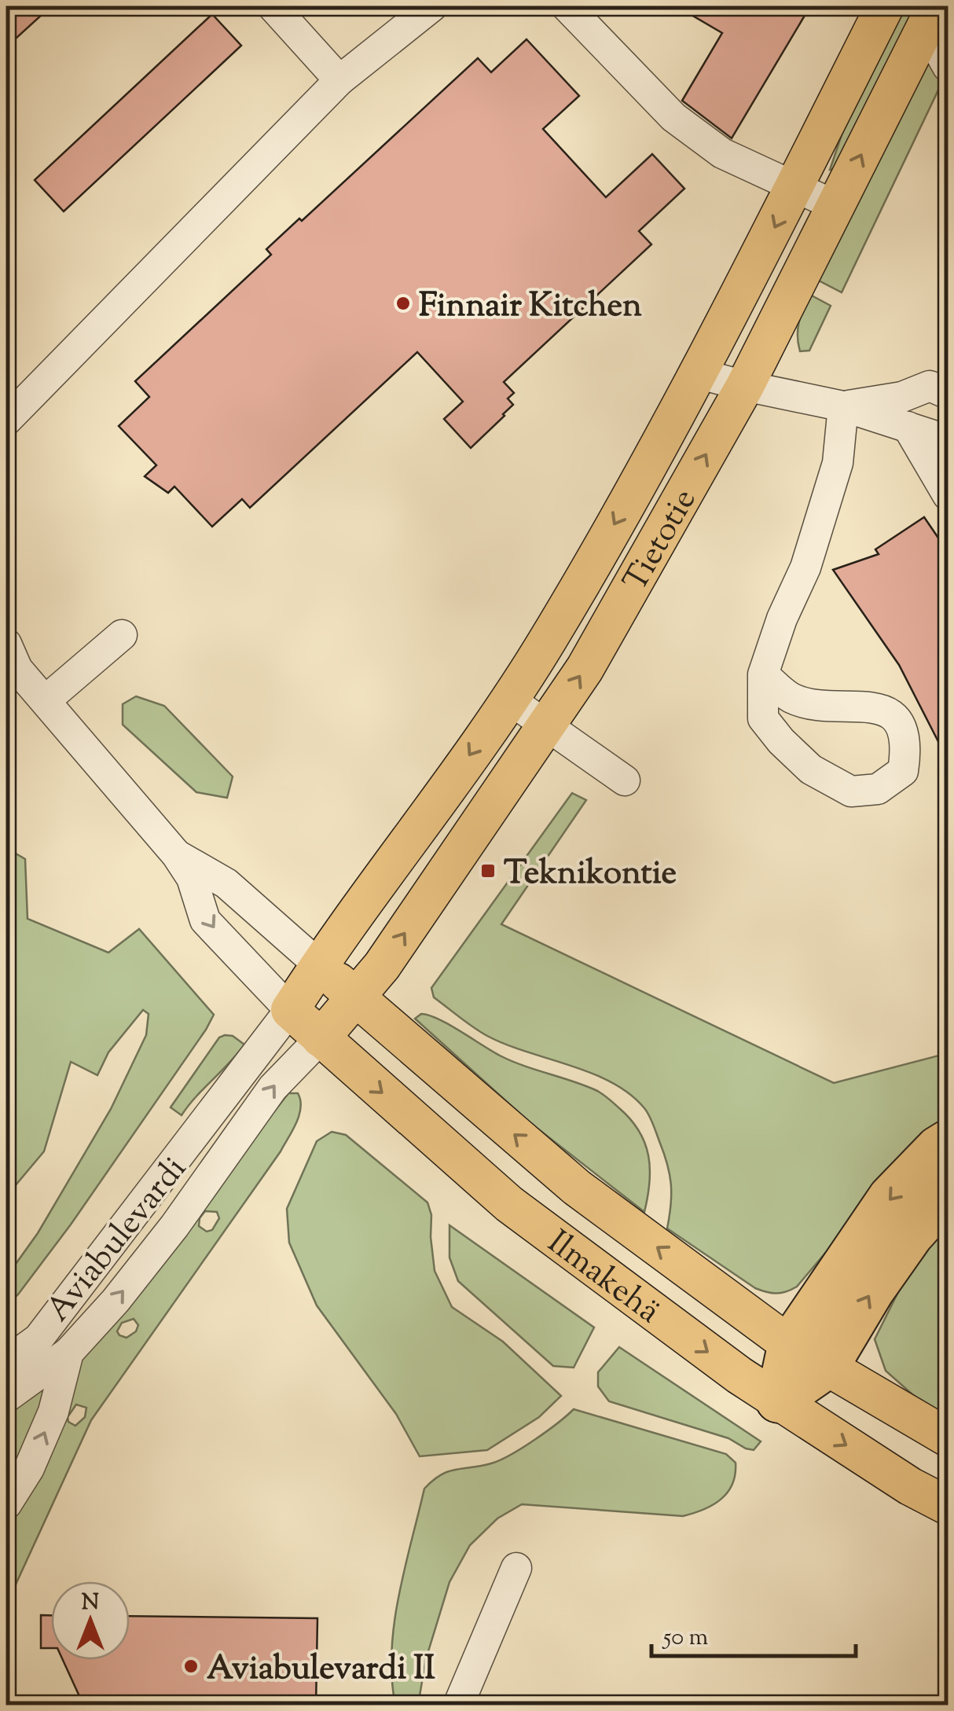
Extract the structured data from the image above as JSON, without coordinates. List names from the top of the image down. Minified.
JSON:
{"streets":{"main road":["Tietotie","Ilmakehä"],"street":["Aviabulevardi"]},"crossings":[["Tietotie","Aviabulevardi"],["Tietotie","Ilmakehä"],["Aviabulevardi","Ilmakehä"]],"places":{"other":["Finnair Kitchen","Aviabulevardi II"],"transit":["Teknikontie"]},"scale_bar":"50 m","north":"top"}
